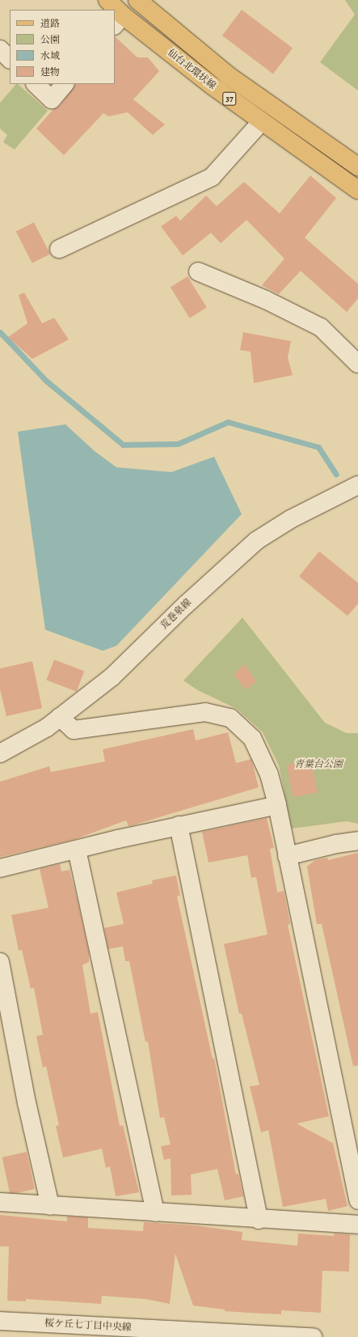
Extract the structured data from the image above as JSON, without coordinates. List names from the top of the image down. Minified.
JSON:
{"streets":{"main road":["仙台北環状線","37"],"street":["荒巻泉線","桜ケ丘七丁目中央線"]},"parks":["青葉台公園"],"legend":["道路","公園","水域","建物"]}
